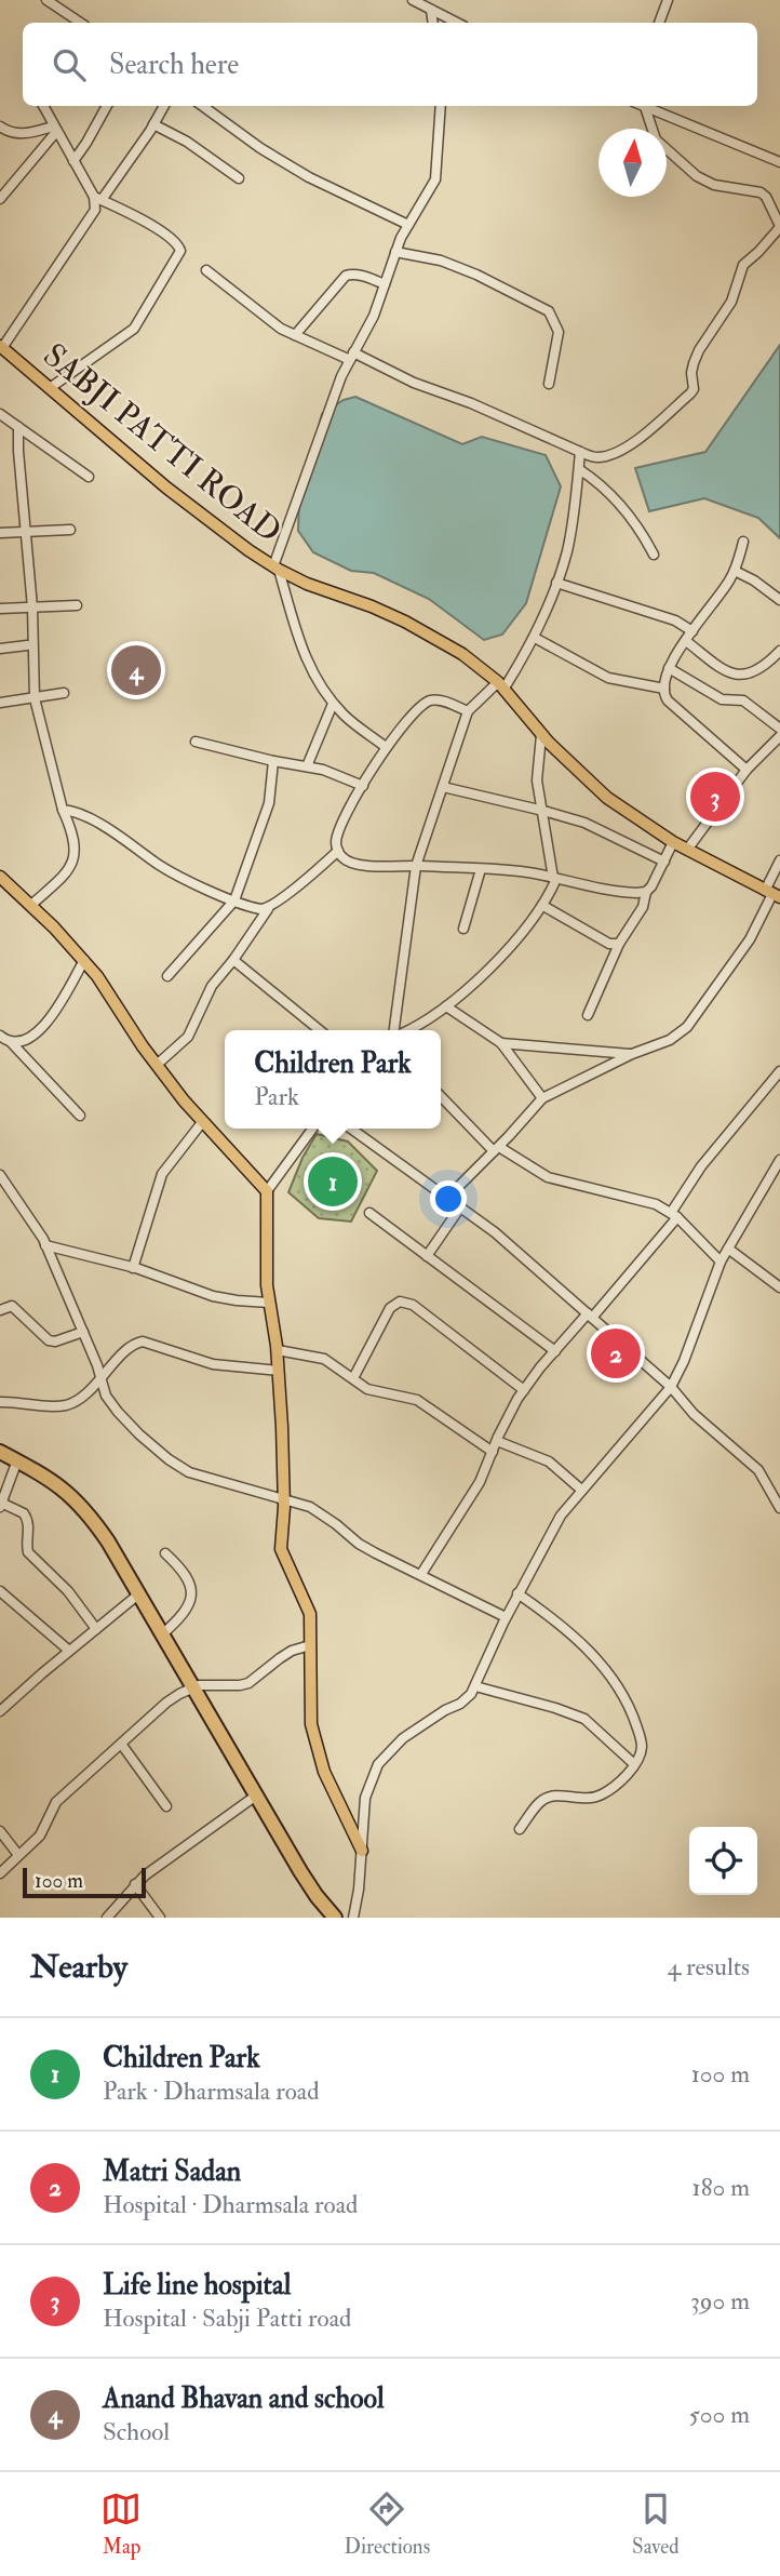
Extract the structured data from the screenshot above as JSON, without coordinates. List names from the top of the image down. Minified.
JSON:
{"streets":{"main road":["SABJI PATTI ROAD"]},"scale_bar":"100 m","north":"top","page":{"search":"Search here","pins":["4","3","1","2"],"popup":["Children Park","Park"],"scale":"100 m","heading":["Nearby","4 results"],"list":[{"mark":"1","name":"Children Park","note":"Park · Dharmsala road","value":"100 m"},{"mark":"2","name":"Matri Sadan","note":"Hospital · Dharmsala road","value":"180 m"},{"mark":"3","name":"Life line hospital","note":"Hospital · Sabji Patti road","value":"390 m"},{"mark":"4","name":"Anand Bhavan and school","note":"School","value":"500 m"}],"nav":["Map","Directions","Saved"]}}
